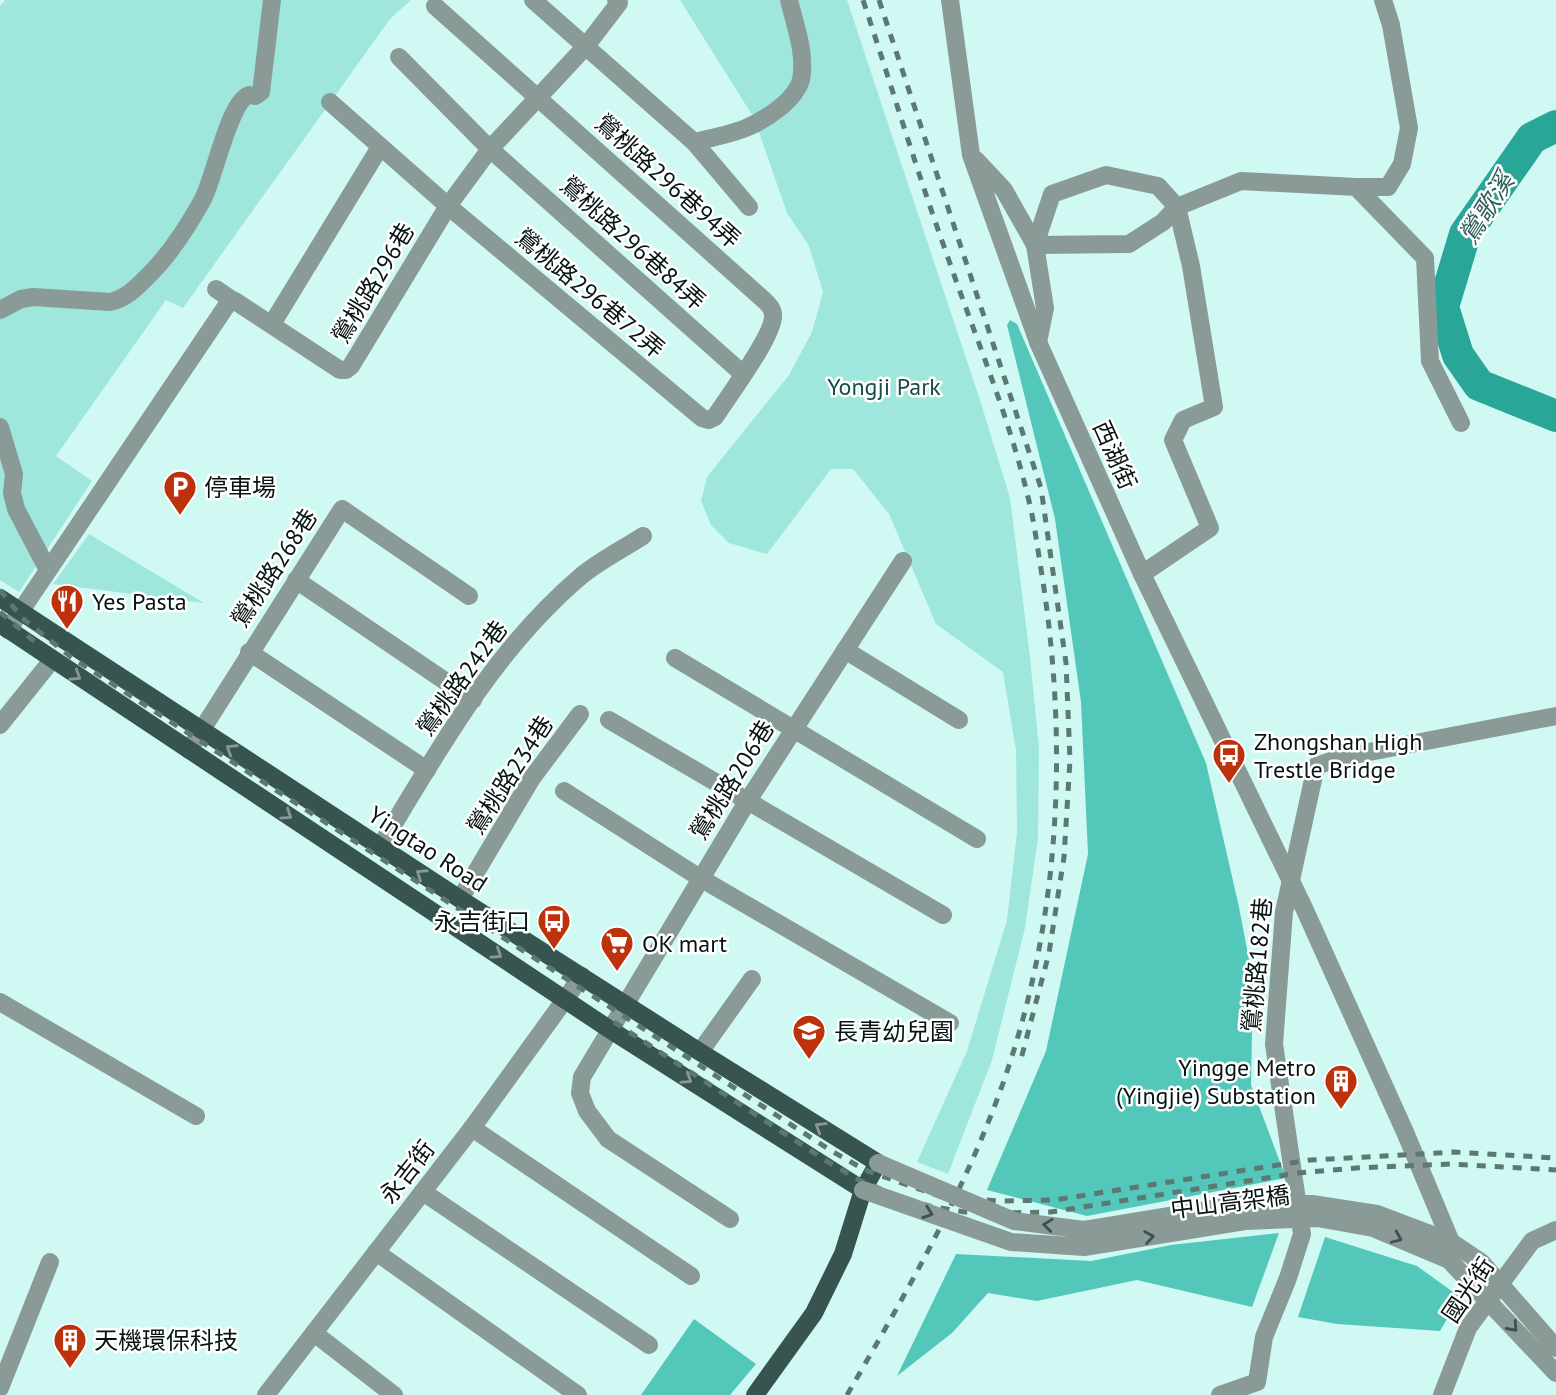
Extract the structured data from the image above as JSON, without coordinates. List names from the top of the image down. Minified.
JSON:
{"streets":{"main road":["Yingtao Road"],"street":["鶯桃路296巷94弄","鶯桃路296巷84弄","鶯桃路296巷","鶯桃路296巷72弄","西湖街","鶯桃路268巷","鶯桃路242巷","鶯桃路234巷","鶯桃路206巷","鶯桃路182巷","永吉街","中山高架橋","國光街"]},"crossings":[["鶯桃路296巷94弄","鶯桃路296巷84弄"],["鶯桃路296巷94弄","鶯桃路296巷"],["鶯桃路296巷94弄","鶯桃路296巷72弄"],["鶯桃路296巷84弄","鶯桃路296巷"],["鶯桃路296巷84弄","鶯桃路296巷72弄"],["鶯桃路296巷","鶯桃路296巷72弄"],["西湖街","鶯桃路182巷"],["西湖街","中山高架橋"],["鶯桃路268巷","Yingtao Road"],["鶯桃路242巷","Yingtao Road"],["鶯桃路234巷","Yingtao Road"],["鶯桃路206巷","Yingtao Road"],["Yingtao Road","永吉街"],["Yingtao Road","中山高架橋"]],"water":["鶯歌溪"],"parks":["Yongji Park"],"places":{"parking":["停車場"],"restaurant":["Yes Pasta"],"bus stop":["Zhongshan High Trestle Bridge","永吉街口"],"supermarket":["OK mart"],"school or university":["長青幼兒園"],"building":["Yingge Metro (Yingjie) Substation","天機環保科技"]}}
